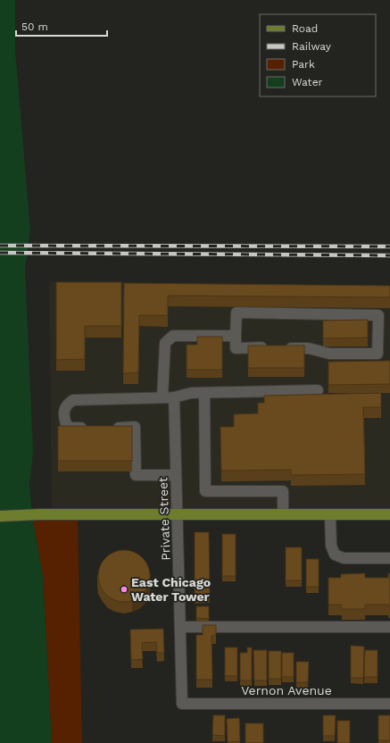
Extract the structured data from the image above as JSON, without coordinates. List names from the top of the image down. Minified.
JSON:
{"streets":{"street":["Private Street","Vernon Avenue"]},"crossings":[["Private Street","Vernon Avenue"]],"places":["East Chicago Water Tower"],"legend":["Road","Railway","Park","Water"],"scale_bar":"50 m"}
